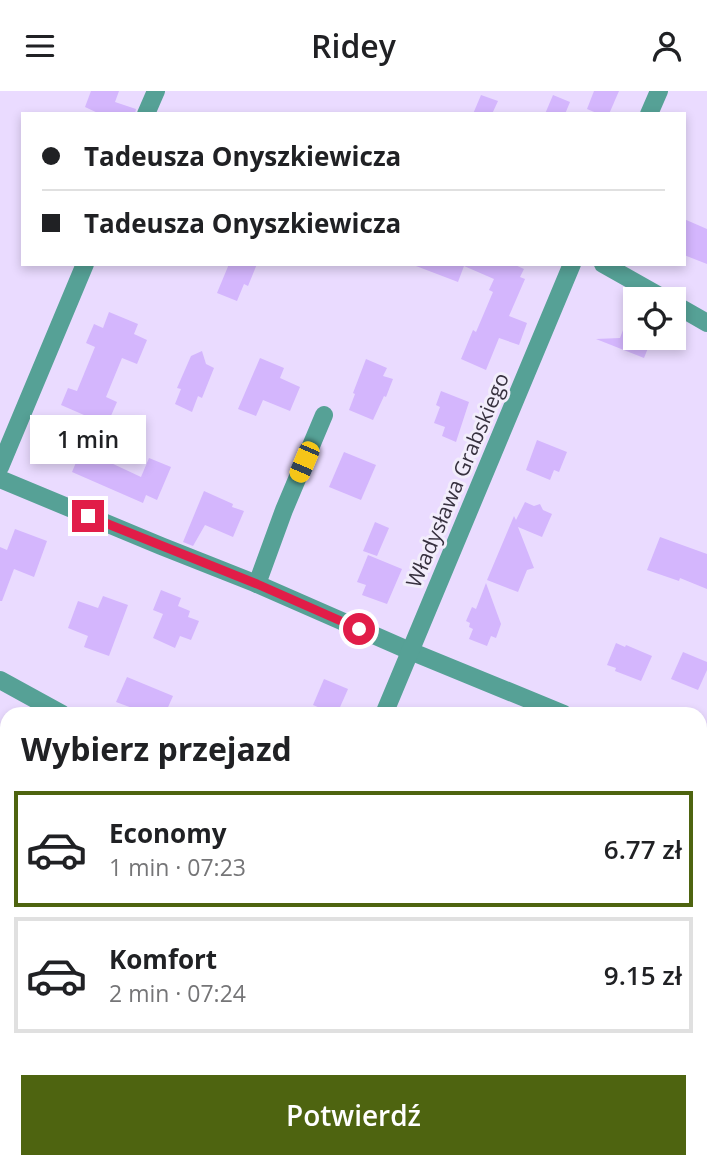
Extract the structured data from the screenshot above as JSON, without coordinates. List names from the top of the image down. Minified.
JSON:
{"streets":{"street":["Władysława Grabskiego"]},"page":{"header":"Ridey","banner":["Tadeusza Onyszkiewicza","Tadeusza Onyszkiewicza"],"bubble":"1 min","heading":"Wybierz przejazd","list":[{"name":"Economy","note":"1 min · 07:23","value":"6.77 zł"},{"name":"Komfort","note":"2 min · 07:24","value":"9.15 zł"}],"buttons":"Potwierdź"}}
